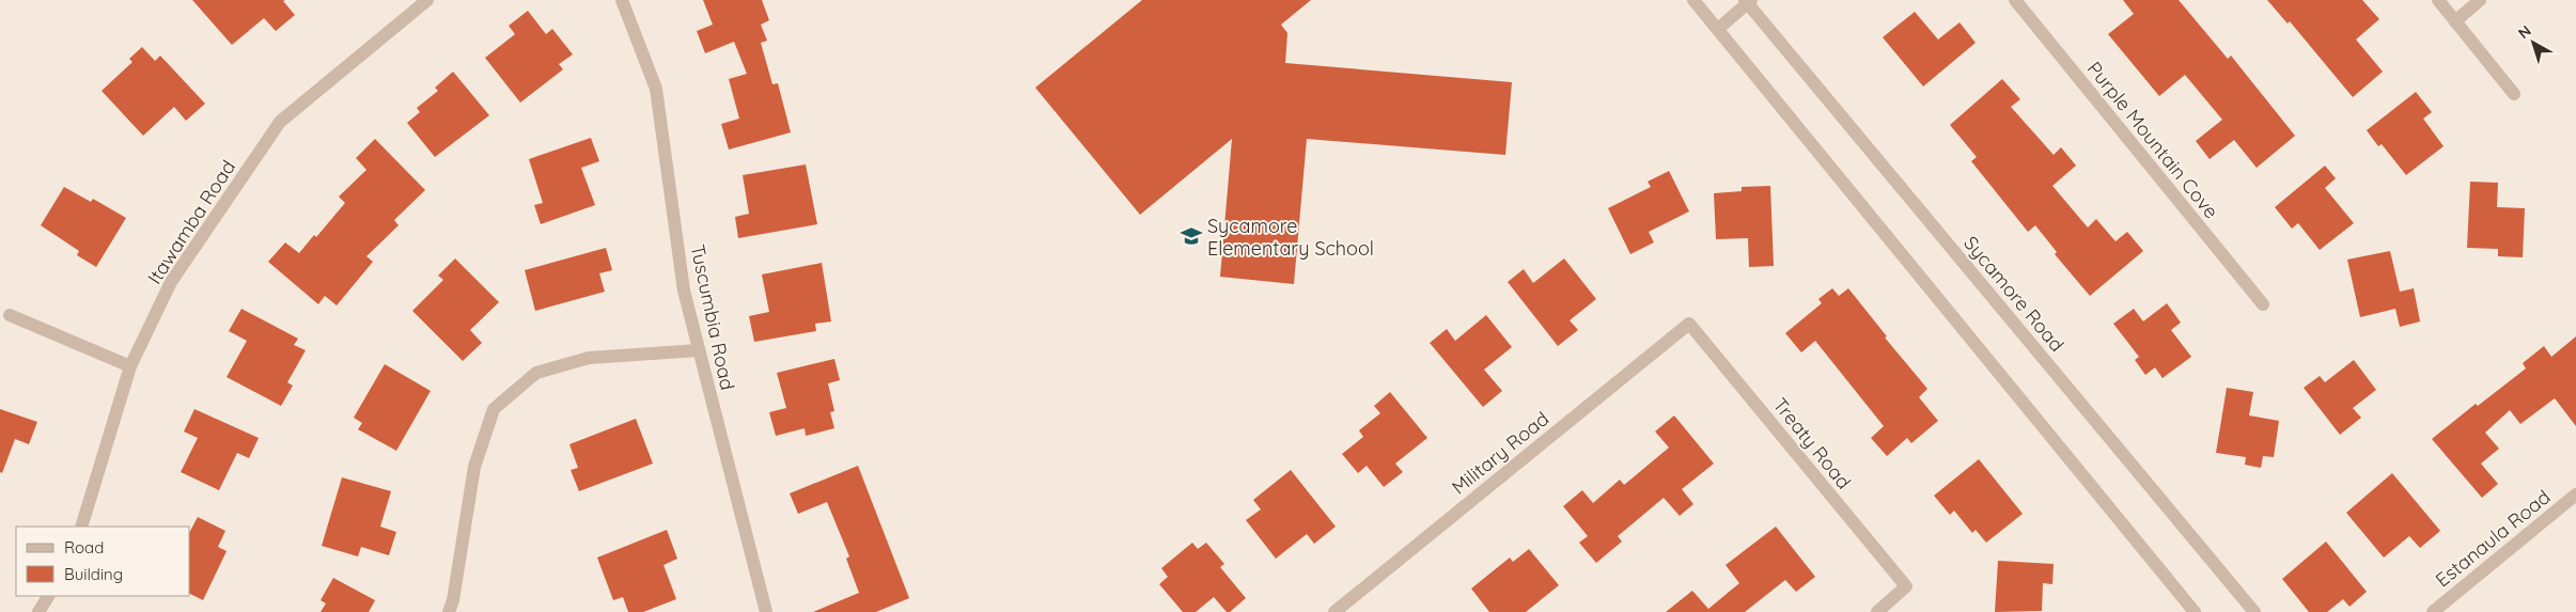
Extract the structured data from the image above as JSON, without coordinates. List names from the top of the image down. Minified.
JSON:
{"streets":{"street":["Purple Mountain Cove","Itawamba Road","Sycamore Road","Tuscumbia Road","Treaty Road","Military Road","Estanaula Road"]},"crossings":[["Treaty Road","Military Road"]],"places":{"school or university":["Sycamore Elementary School"]},"legend":["Road","Building"],"north":"top left"}
